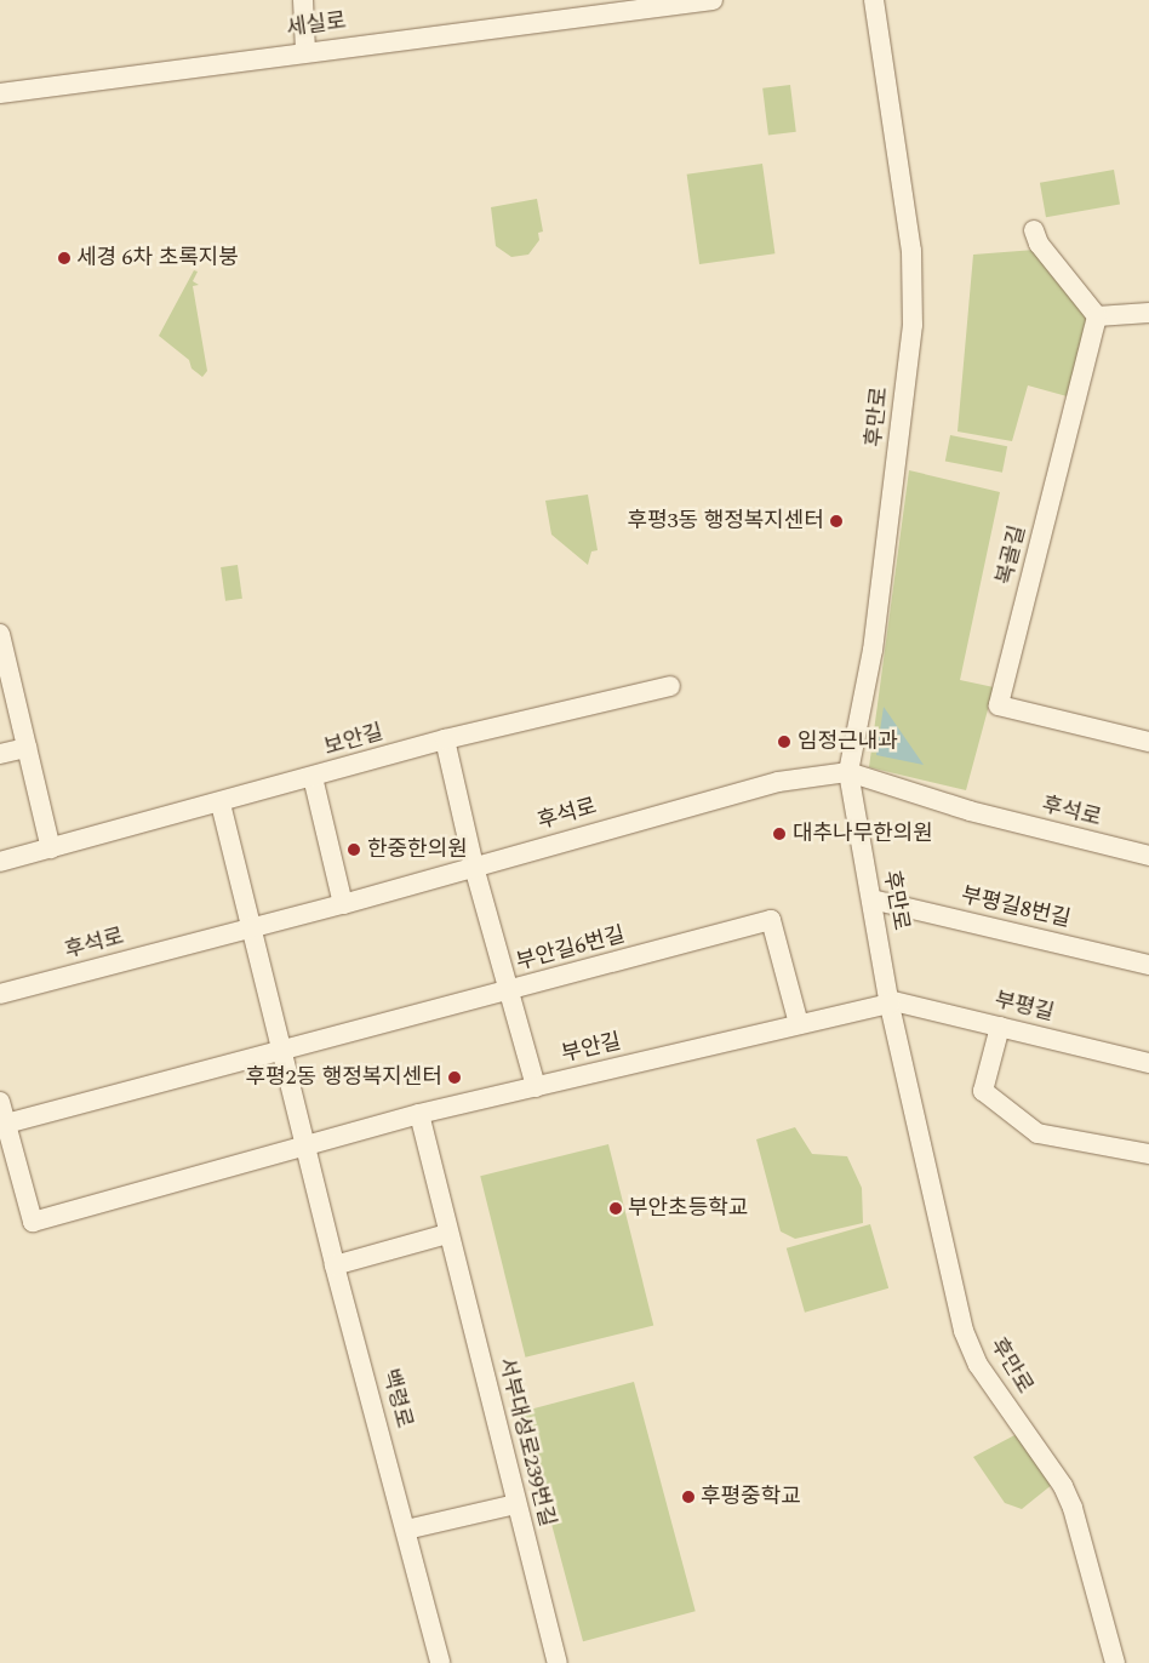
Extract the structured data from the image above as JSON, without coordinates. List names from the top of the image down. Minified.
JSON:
{"streets":{"street":["세실로","후만로","복골길","보안길","후석로","부평길8번길","부안길6번길","부평길","부안길","백령로","서부대성로239번길"]},"crossings":[["후만로","후석로"],["후만로","부평길8번길"],["후만로","부평길"],["후만로","부안길"],["보안길","백령로"],["후석로","백령로"],["부안길6번길","부안길"],["부안길6번길","백령로"],["부평길","부안길"],["부안길","백령로"],["부안길","서부대성로239번길"]],"places":["세경 6차 초록지붕","후평3동 행정복지센터","임정근내과","대추나무한의원","한중한의원","후평2동 행정복지센터","부안초등학교","후평중학교"]}
